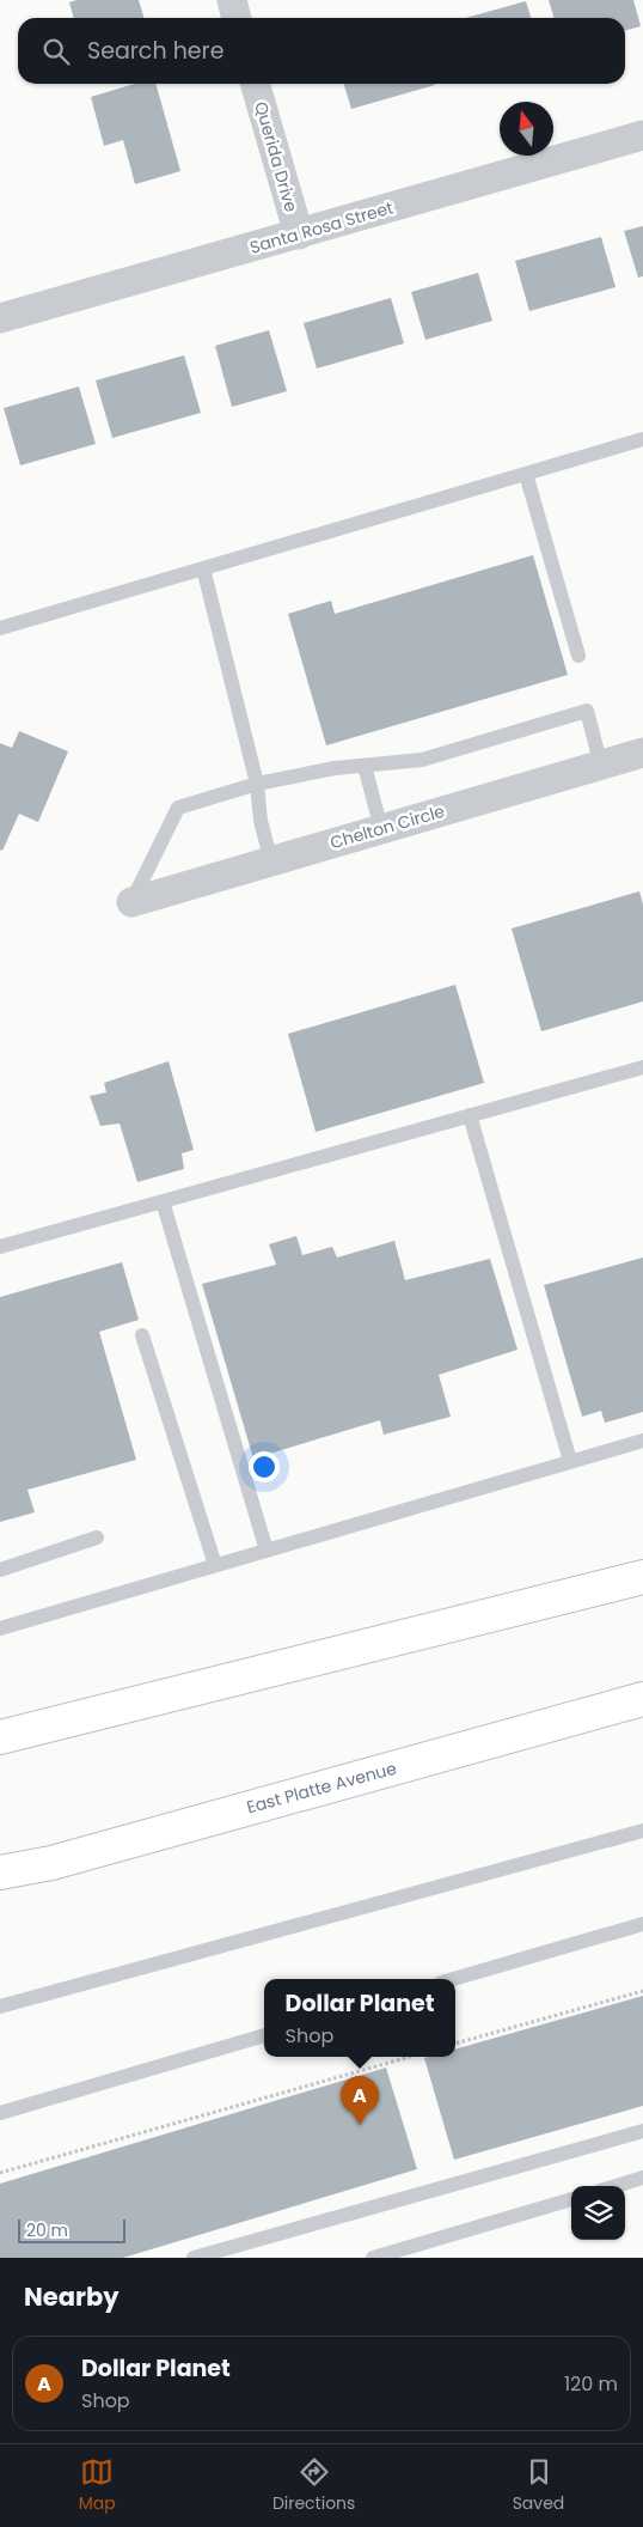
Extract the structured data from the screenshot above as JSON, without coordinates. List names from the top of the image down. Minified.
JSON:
{"streets":{"main road":["East Platte Avenue"],"street":["Querida Drive","Santa Rosa Street","Chelton Circle"]},"crossings":[["Querida Drive","Santa Rosa Street"]],"scale_bar":"20 m","north":"top","page":{"search":"Search here","popup":["Dollar Planet","Shop"],"pins":"A","scale":"20 m","heading":"Nearby","list":[{"mark":"A","name":"Dollar Planet","note":"Shop","value":"120 m"}],"nav":["Map","Directions","Saved"]}}
